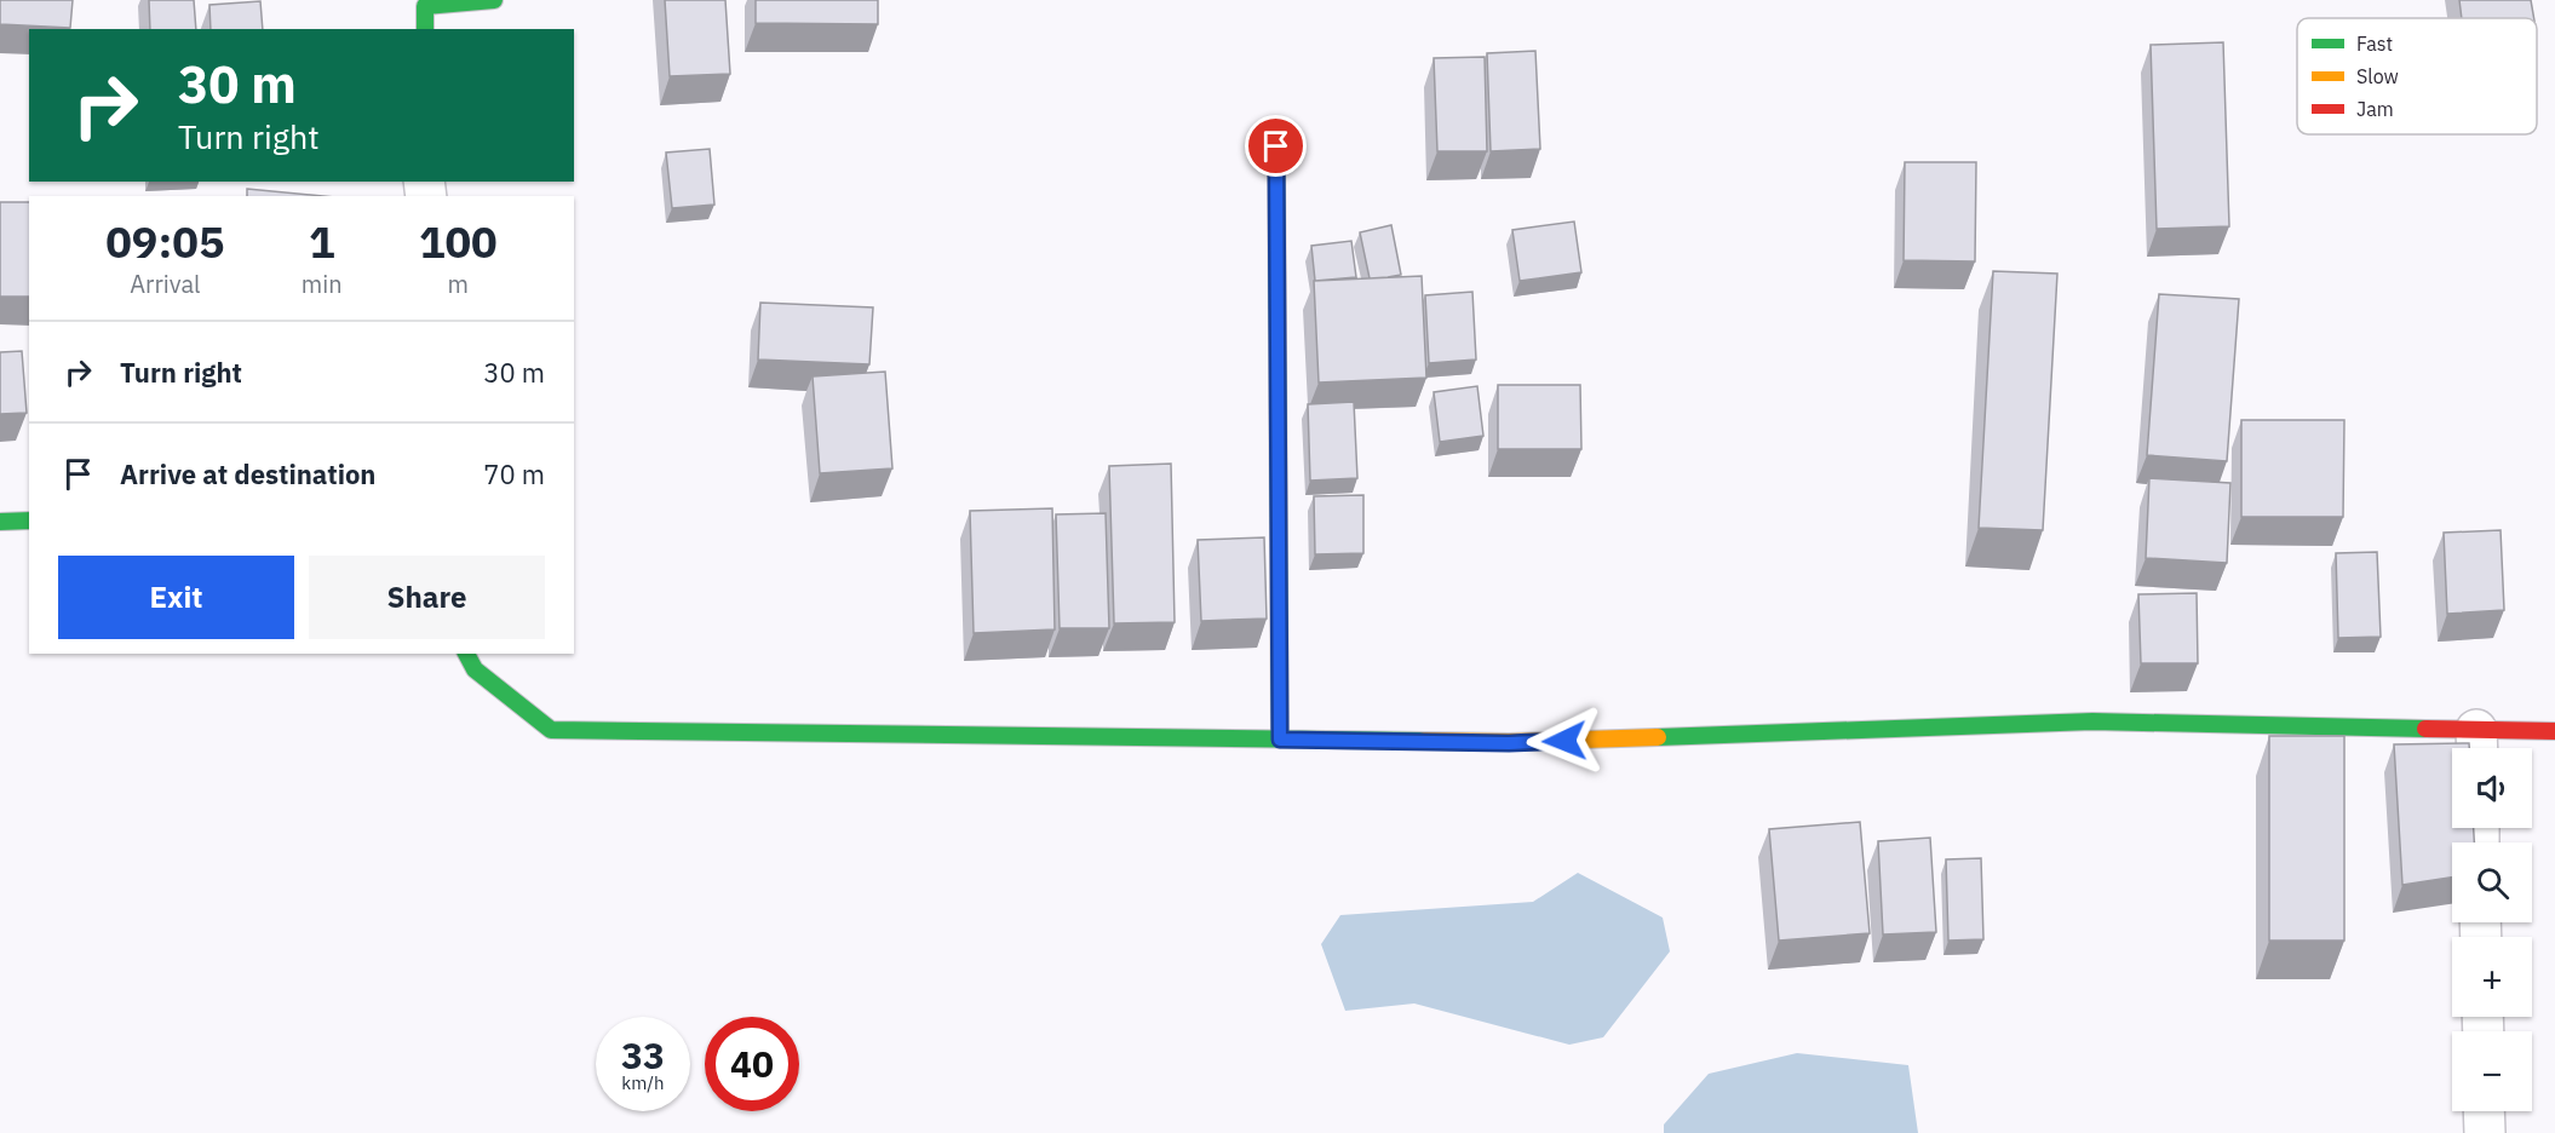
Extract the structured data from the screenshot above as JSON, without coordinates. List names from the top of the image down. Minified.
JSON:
{"legend":["Fast","Slow","Jam"],"page":{"turn":["30 m","Turn right"],"eta":["09:05","Arrival","1","min","100","m"],"list":[{"name":"Turn right","value":"30 m"},{"name":"Arrive at destination","value":"70 m"}],"buttons":["Exit","Share"],"map_buttons":["+","−"],"speed":"33 km/h","limit":"40"}}
